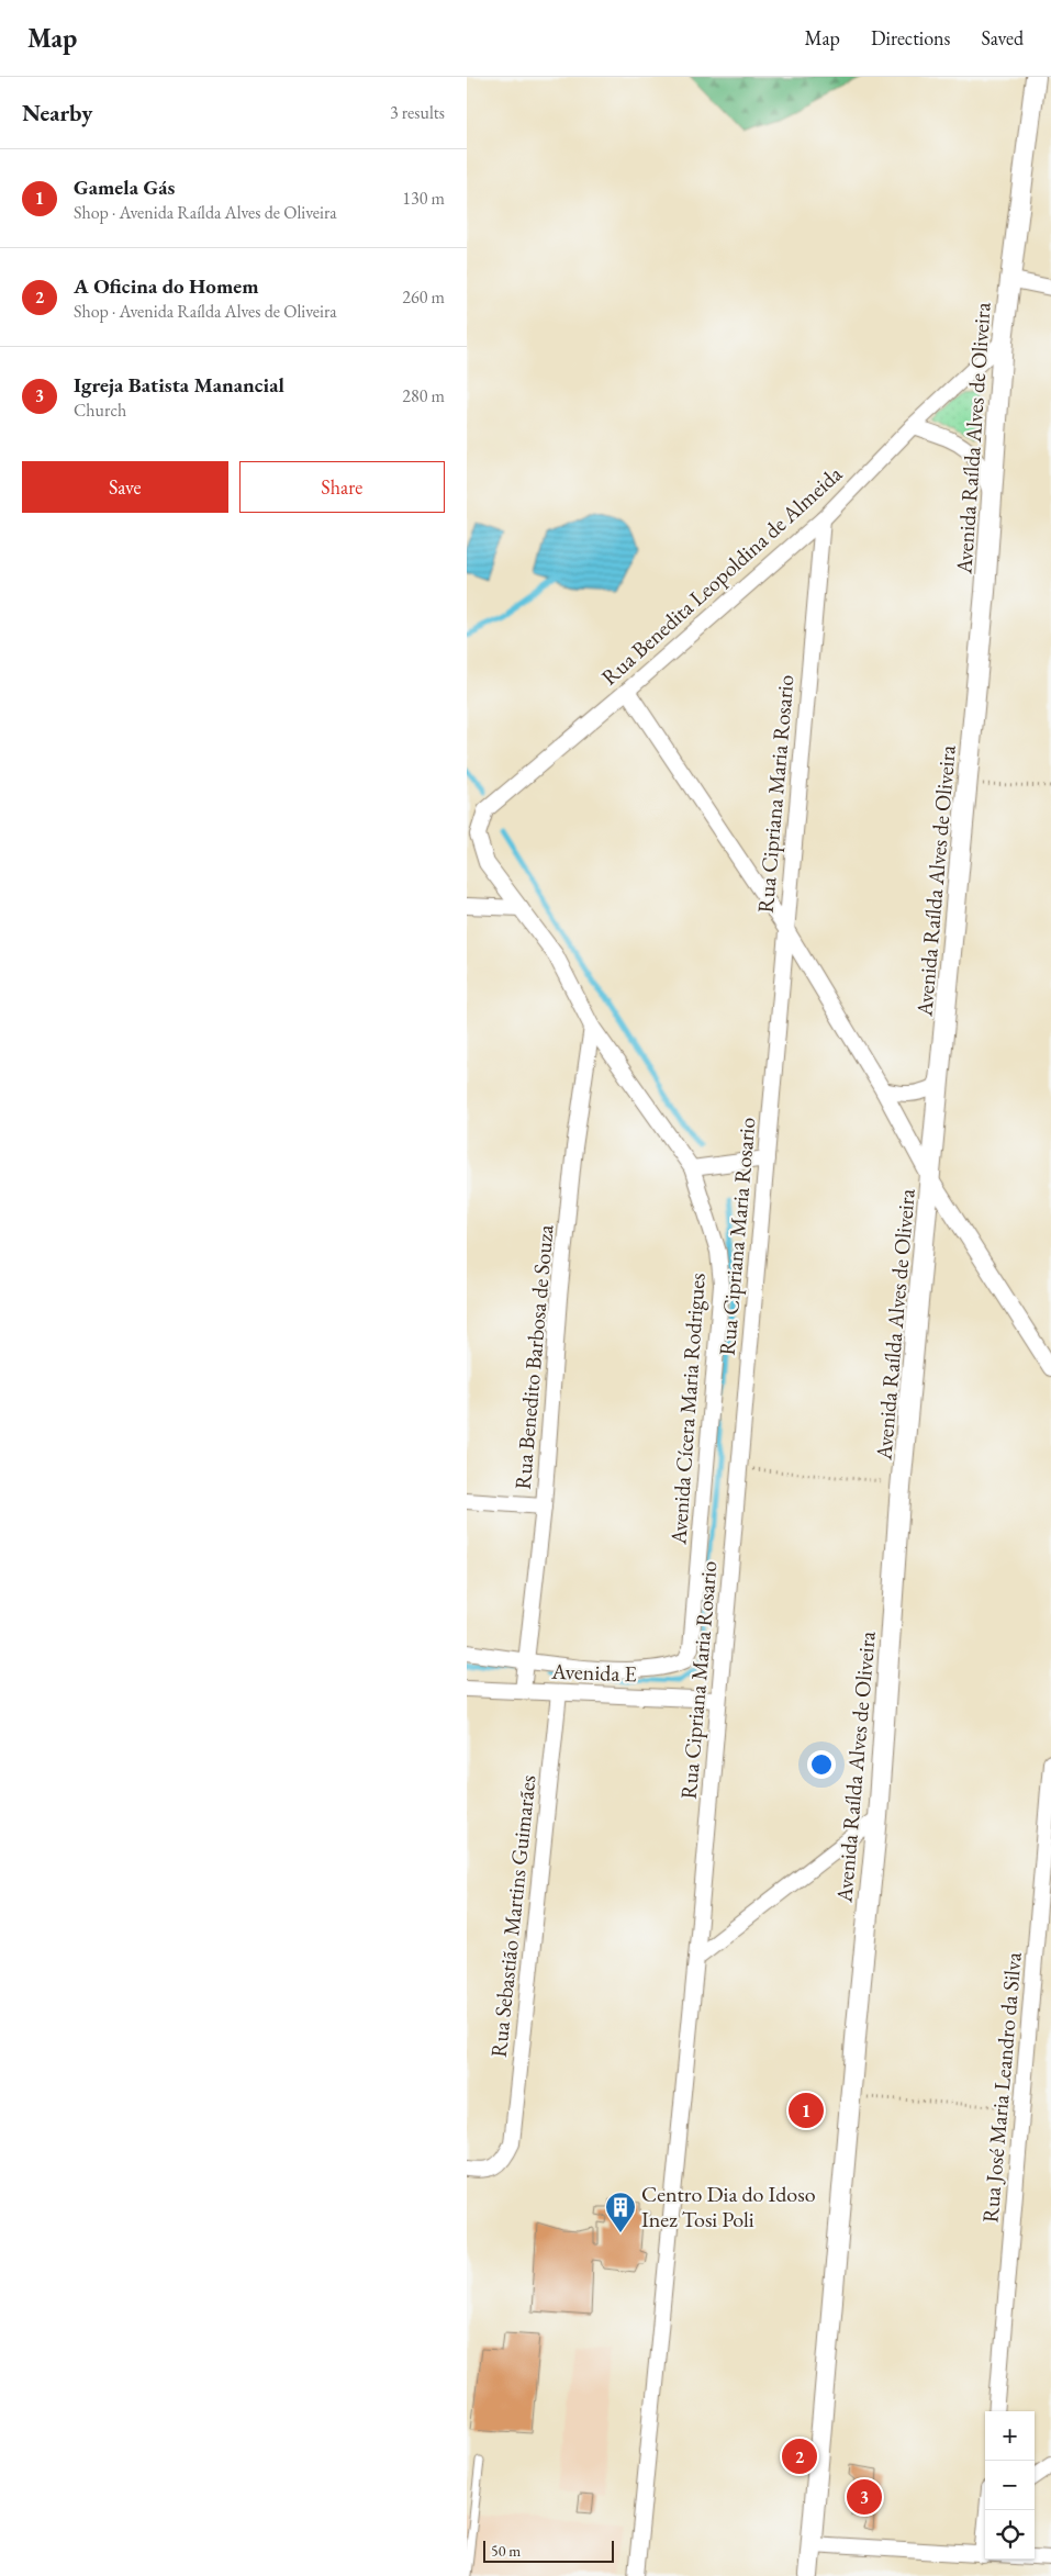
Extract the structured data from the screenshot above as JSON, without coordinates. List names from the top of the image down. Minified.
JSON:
{"streets":{"street":["Avenida Raílda Alves de Oliveira","Rua Benedita Leopoldina de Almeida","Rua Cipriana Maria Rosario","Rua Benedito Barbosa de Souza","Avenida Cícera Maria Rodrigues","Avenida E","Rua Sebastião Martins Guimarães","Rua José Maria Leandro da Silva"]},"crossings":[["Avenida Raílda Alves de Oliveira","Rua Benedita Leopoldina de Almeida"],["Rua Benedita Leopoldina de Almeida","Rua Cipriana Maria Rosario"],["Rua Benedita Leopoldina de Almeida","Avenida Cícera Maria Rodrigues"],["Rua Cipriana Maria Rosario","Avenida E"],["Rua Benedito Barbosa de Souza","Avenida Cícera Maria Rodrigues"],["Rua Benedito Barbosa de Souza","Avenida E"],["Avenida E","Rua Sebastião Martins Guimarães"]],"places":{"building":["Centro Dia do Idoso Inez Tosi Poli"]},"scale_bar":"50 m","page":{"header":"Map","nav":["Map","Directions","Saved"],"heading":["Nearby","3 results"],"list":[{"mark":"1","name":"Gamela Gás","note":"Shop · Avenida Raílda Alves de Oliveira","value":"130 m"},{"mark":"2","name":"A Oficina do Homem","note":"Shop · Avenida Raílda Alves de Oliveira","value":"260 m"},{"mark":"3","name":"Igreja Batista Manancial","note":"Church","value":"280 m"}],"buttons":["Save","Share"],"pins":["1","2","3"],"map_buttons":["+","−"],"scale":"50 m"}}
